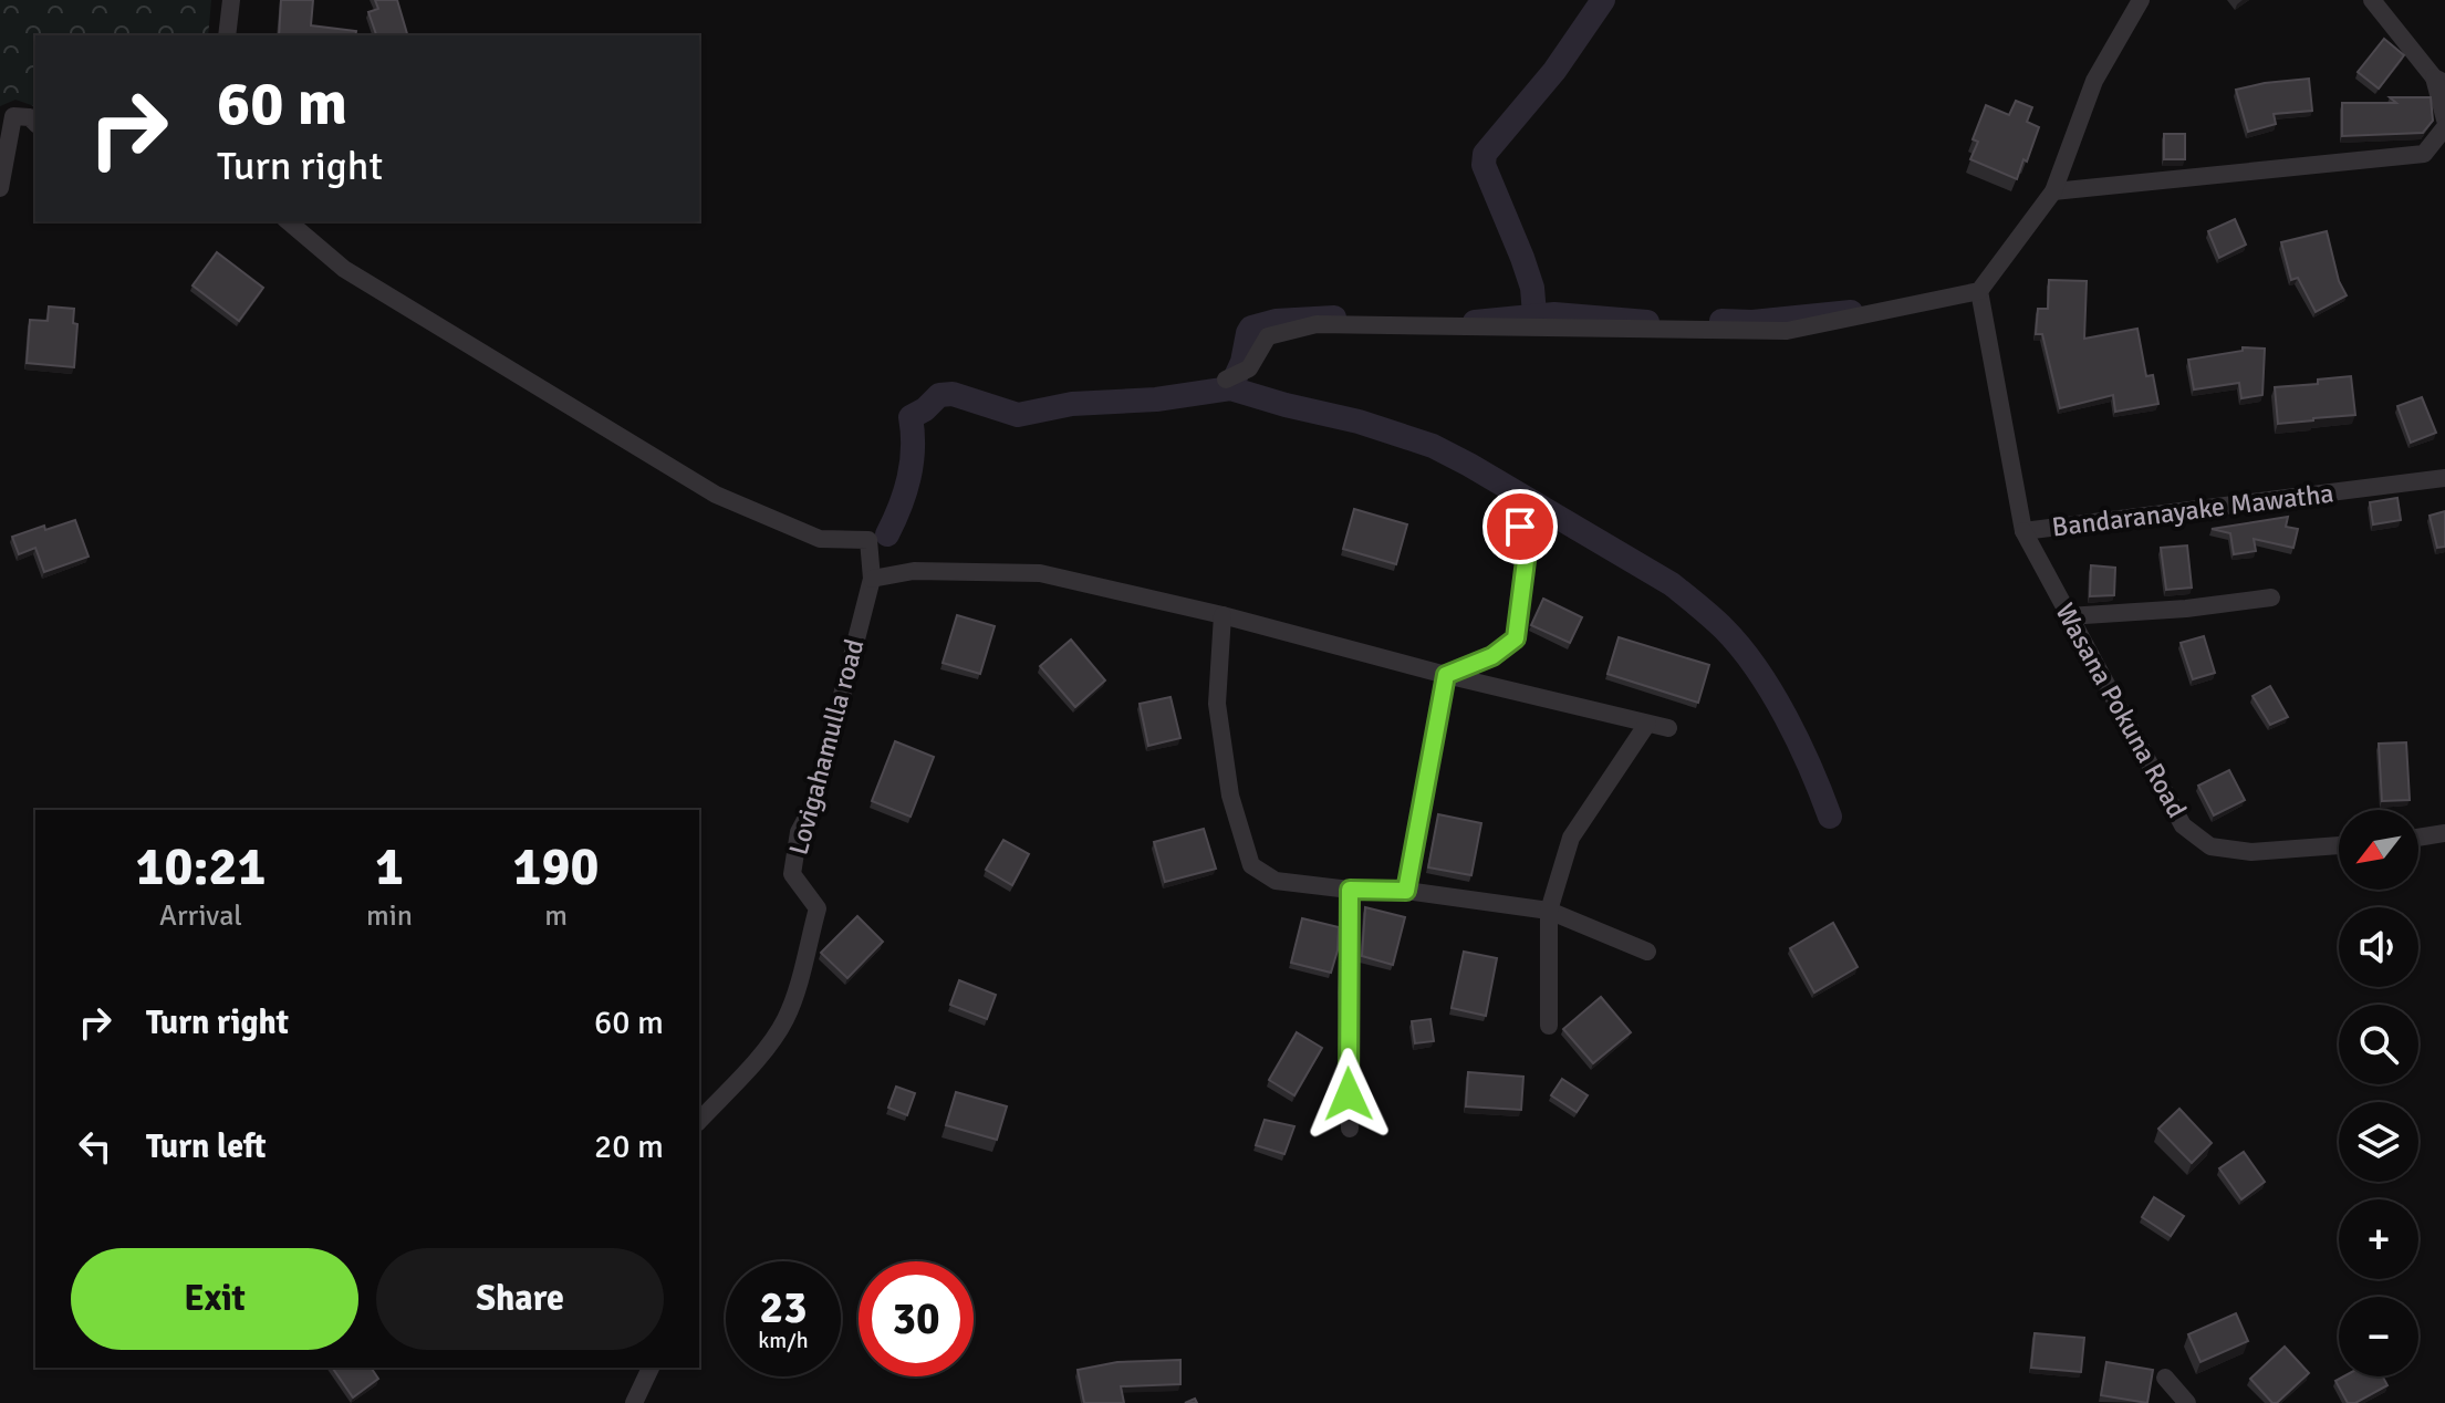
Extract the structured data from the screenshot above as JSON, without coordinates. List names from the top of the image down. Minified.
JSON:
{"streets":{"street":["Bandaranayake Mawatha","Wasana Pokuna Road","Lovigahamulla road"]},"crossings":[["Bandaranayake Mawatha","Wasana Pokuna Road"]],"north":"bottom left","page":{"turn":["60 m","Turn right"],"map_buttons":["+","−"],"eta":["10:21","Arrival","1","min","190","m"],"list":[{"name":"Turn right","value":"60 m"},{"name":"Turn left","value":"20 m"}],"buttons":["Exit","Share"],"speed":"23 km/h","limit":"30"}}
